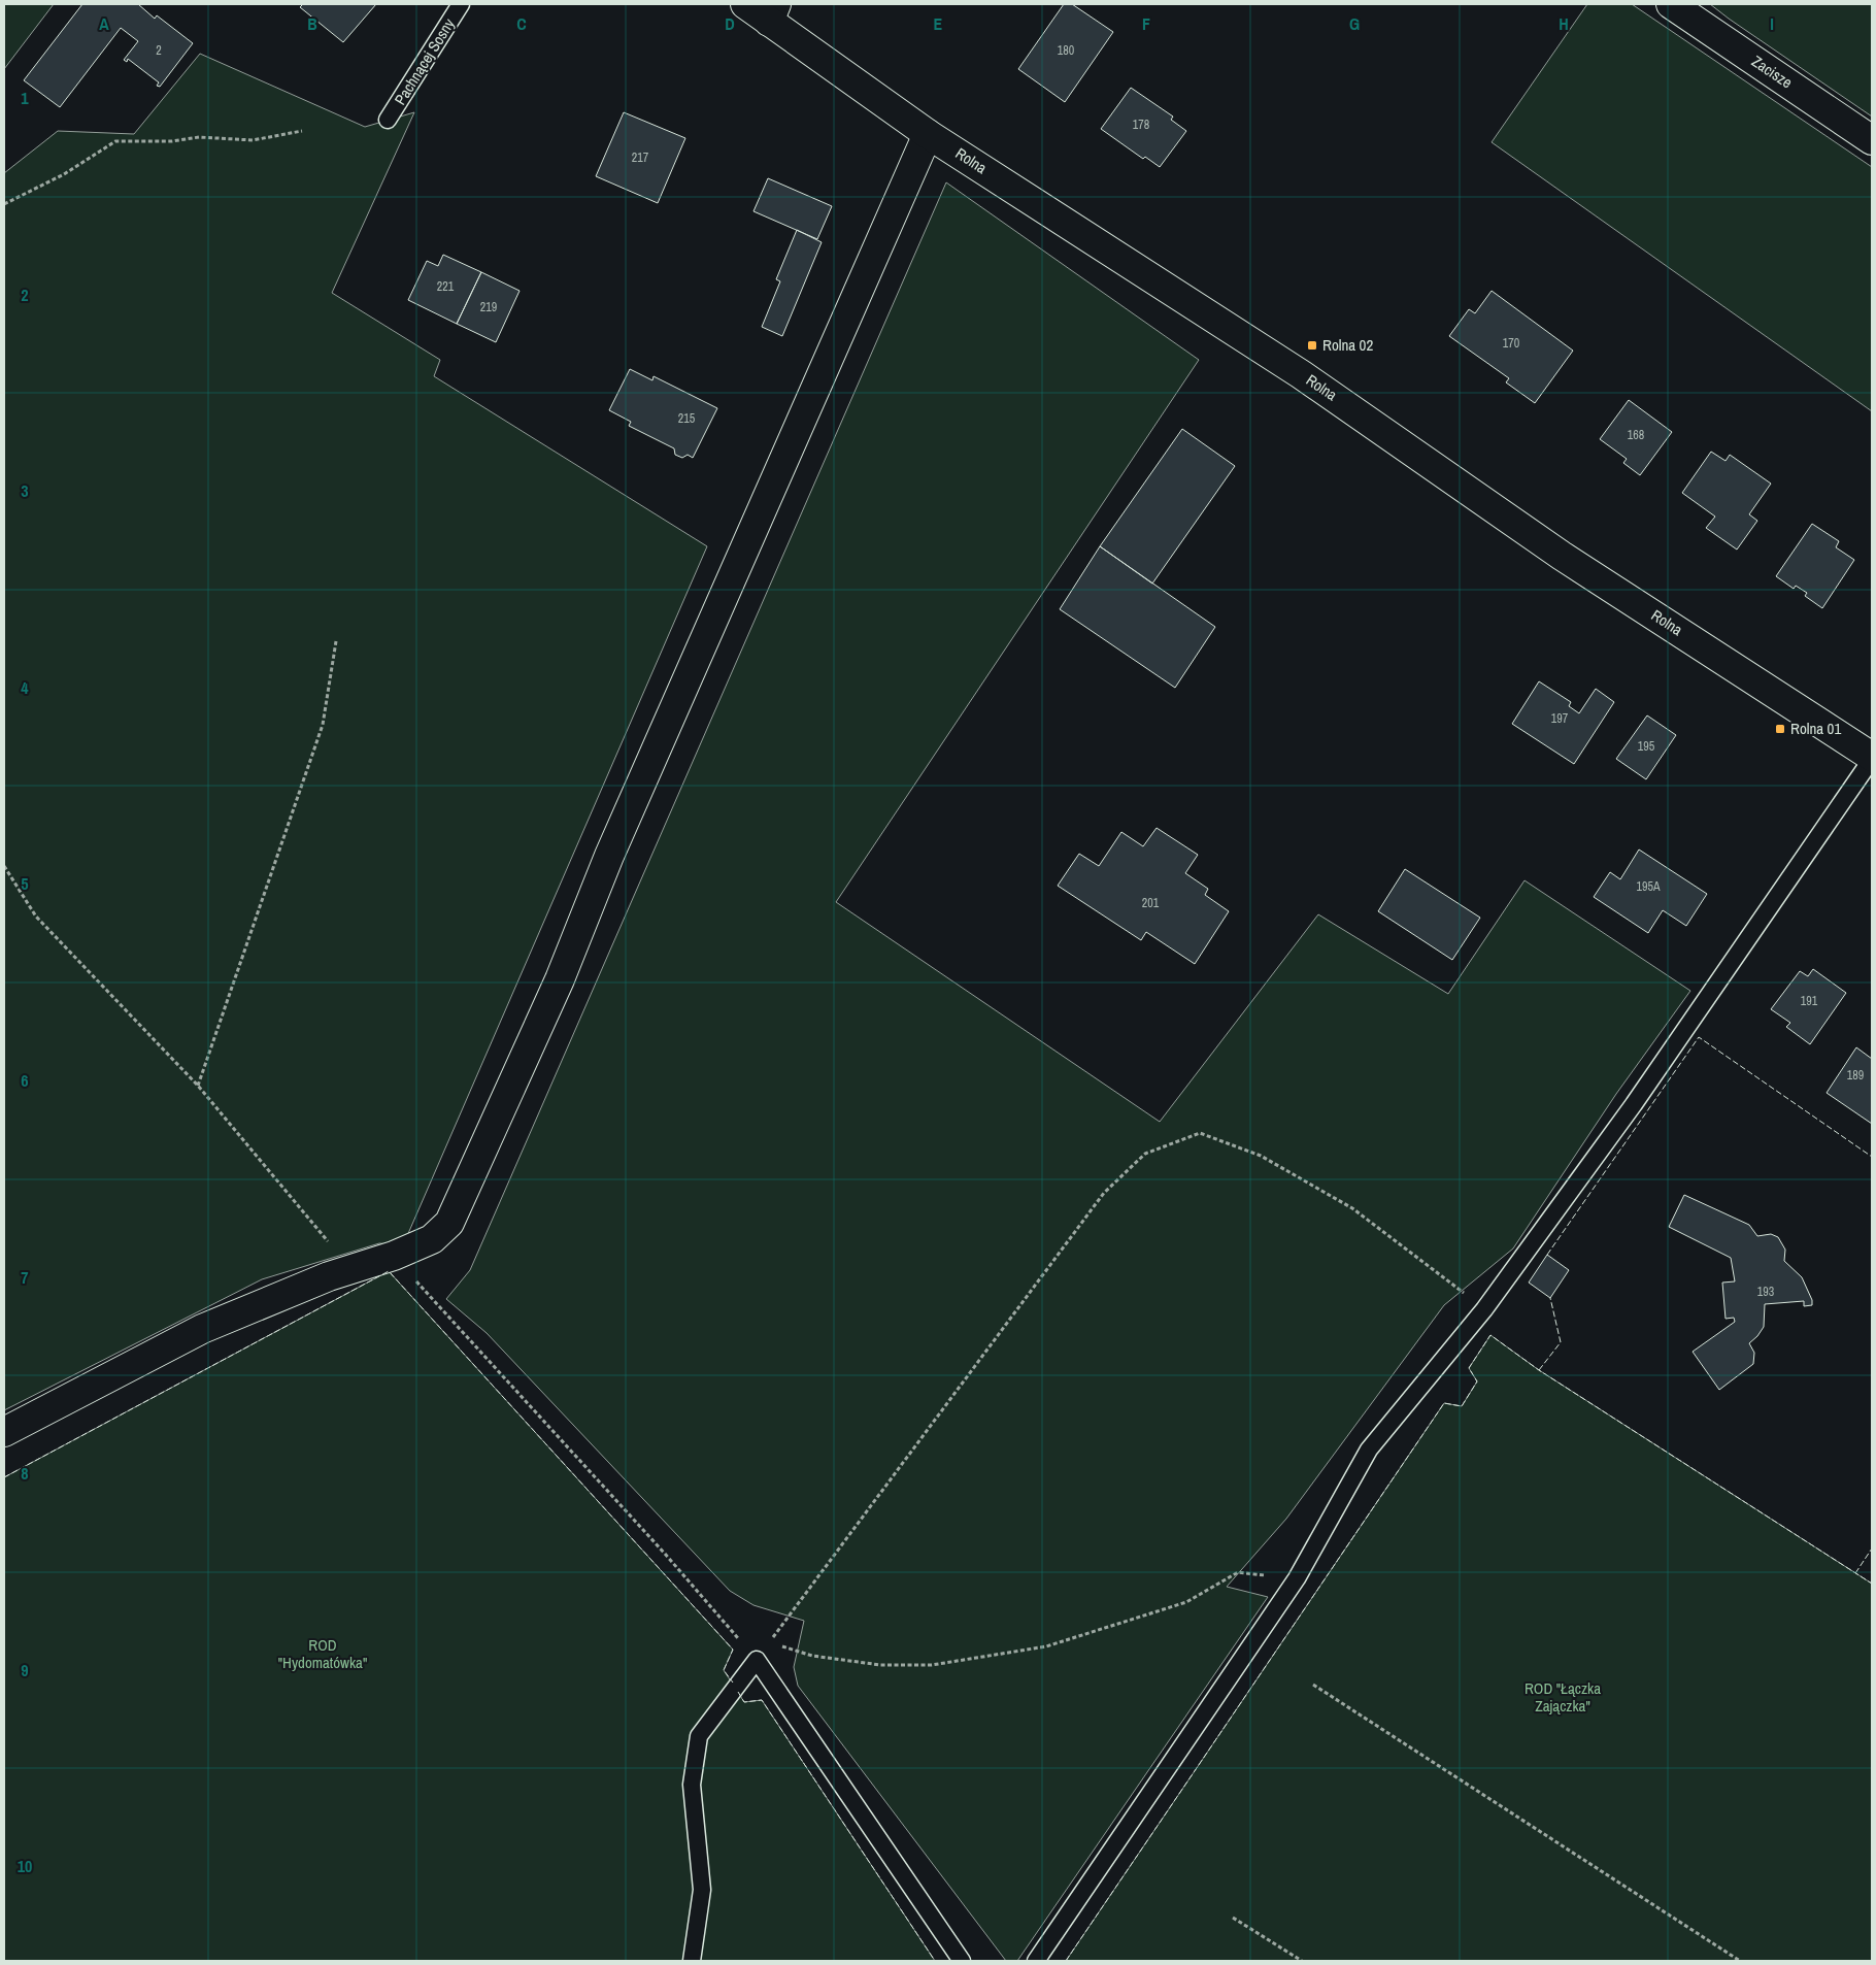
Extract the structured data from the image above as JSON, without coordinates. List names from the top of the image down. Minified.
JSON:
{"streets":{"street":["Zacisze","Rolna"],"lane":["Pachnącej Sosny"]},"parks":["ROD \"Hydomatówka\"","ROD \"Łączka Zajączka\""],"places":{"transit":["Rolna 02","Rolna 01"]},"house_numbers":["2","180","178","217","221","219","170","215","168","197","195","195A","201","191","189","193"],"grid":{"columns":["A","B","C","D","E","F","G","H","I"],"rows":["1","2","3","4","5","6","7","8","9","10"]}}
